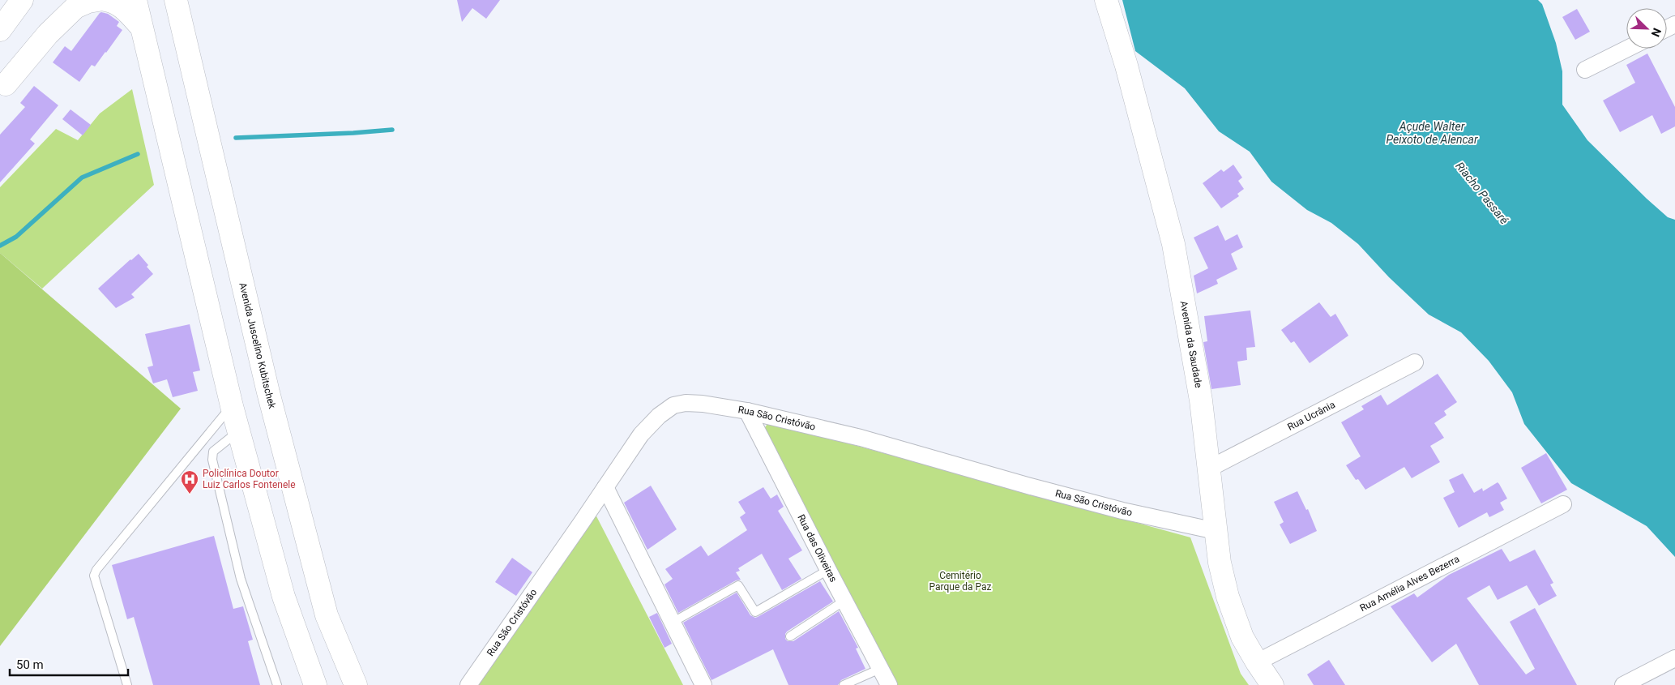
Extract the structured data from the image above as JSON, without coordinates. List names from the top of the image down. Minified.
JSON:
{"streets":{"main road":["Avenida da Saudade","Avenida Juscelino Kubitschek"],"street":["Rua Ucrânia","Rua São Cristóvão","Rua das Oliveiras","Rua Amélia Alves Bezerra"]},"crossings":[["Avenida da Saudade","Rua Ucrânia"],["Avenida da Saudade","Rua São Cristóvão"],["Avenida da Saudade","Rua Amélia Alves Bezerra"],["Rua São Cristóvão","Rua das Oliveiras"]],"water":["Açude Walter Peixoto de Alencar","Riacho Passaré"],"parks":["Cemitério Parque da Paz"],"places":{"hospital":["Policlínica Doutor Luiz Carlos Fontenele"]},"scale_bar":"50 m","north":"bottom right"}
